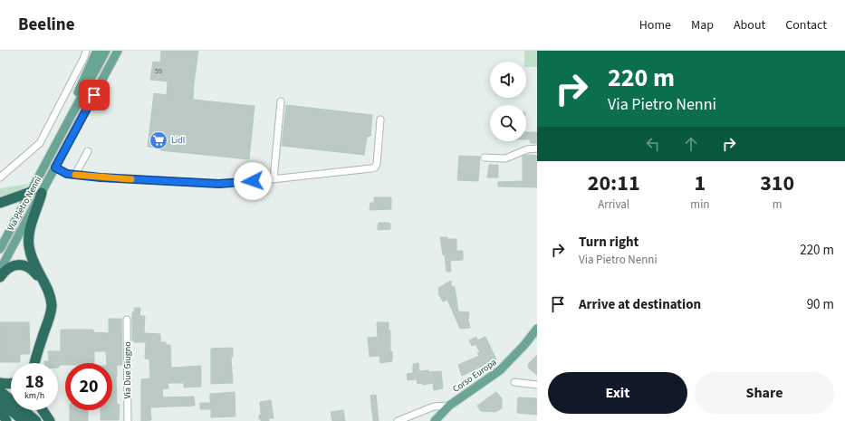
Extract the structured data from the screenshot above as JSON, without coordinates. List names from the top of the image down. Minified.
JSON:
{"streets":{"main road":["Via Pietro Nenni","Corso Europa"],"street":["Via Due Giugno"]},"places":{"supermarket":["Lidl"]},"house_numbers":["59"],"page":{"header":"Beeline","nav":["Home","Map","About","Contact"],"turn":["220 m","Via Pietro Nenni"],"eta":["20:11","Arrival","1","min","310","m"],"list":[{"name":"Turn right","note":"Via Pietro Nenni","value":"220 m"},{"name":"Arrive at destination","value":"90 m"}],"speed":"18 km/h","limit":"20","buttons":["Exit","Share"]}}
